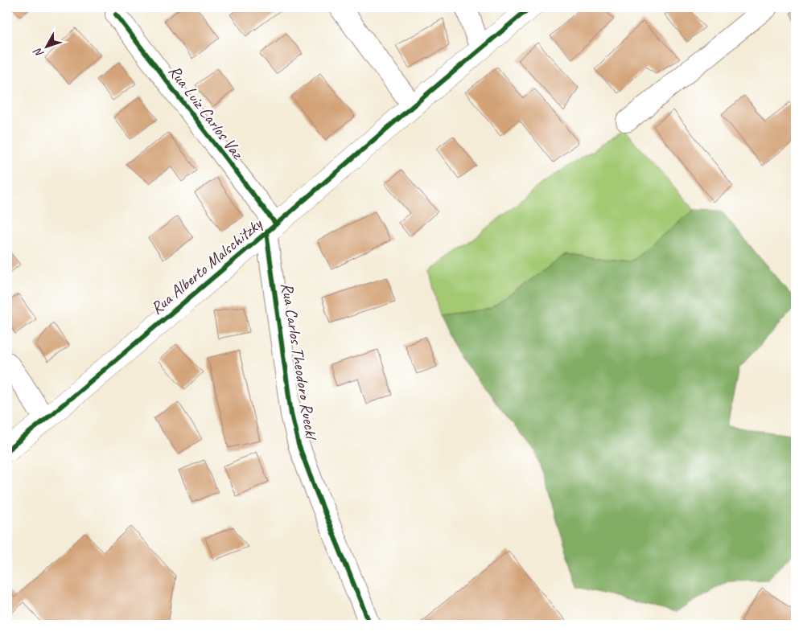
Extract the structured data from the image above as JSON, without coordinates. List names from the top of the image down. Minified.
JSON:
{"streets":{"street":["Rua Luiz Carlos Vaz","Rua Alberto Malschitzky","Rua Carlos Theodoro Rueckl"]},"crossings":[["Rua Luiz Carlos Vaz","Rua Alberto Malschitzky"],["Rua Luiz Carlos Vaz","Rua Carlos Theodoro Rueckl"],["Rua Alberto Malschitzky","Rua Carlos Theodoro Rueckl"]],"north":"bottom left"}
